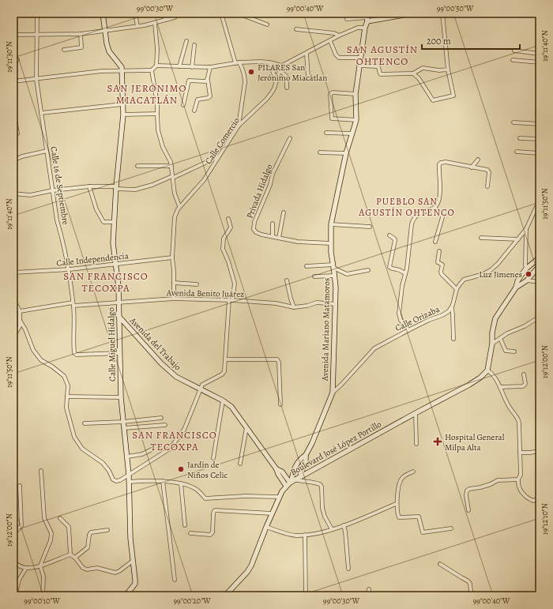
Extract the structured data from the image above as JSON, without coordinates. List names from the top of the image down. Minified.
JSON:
{"streets":{"street":["Calle Comercio","Calle 16 de Septiembre","Privada Hidalgo","Calle Independencia","Avenida Benito Juárez","Calle Orizaba","Avenida Mariano Matamoros","Avenida del Trabajo","Calle Miguel Hidalgo","Boulevard José López Portillo"]},"crossings":[["Calle 16 de Septiembre","Calle Independencia"],["Calle 16 de Septiembre","Avenida Benito Juárez"],["Calle 16 de Septiembre","Calle Miguel Hidalgo"],["Privada Hidalgo","Avenida Mariano Matamoros"],["Calle Independencia","Calle Miguel Hidalgo"],["Avenida Benito Juárez","Avenida Mariano Matamoros"],["Avenida Benito Juárez","Calle Miguel Hidalgo"],["Calle Orizaba","Avenida Mariano Matamoros"],["Avenida Mariano Matamoros","Avenida del Trabajo"],["Avenida Mariano Matamoros","Boulevard José López Portillo"],["Avenida del Trabajo","Calle Miguel Hidalgo"],["Avenida del Trabajo","Boulevard José López Portillo"]],"districts":["SAN AGUSTÍN OHTENCO","SAN JERÓNIMO MIACATLÁN","PUEBLO SAN AGUSTÍN OHTENCO","SAN FRANCISCO TECOXPA","SAN FRANCISCO TECOXPA"],"places":{"other":["PILARES San Jerónimo Miacátlan","Luz Jimenes","Jardín de Niños Celic"],"health":["Hospital General Milpa Alta"]},"scale_bar":"200 m","coordinates":["99°00'30\"W","99°00'40\"W","99°00'50\"W","19°11'40\"N","19°11'30\"N","19°11'50\"N","19°12'00\"N","19°12'10\"N","99°00'10\"W","99°00'20\"W"]}
